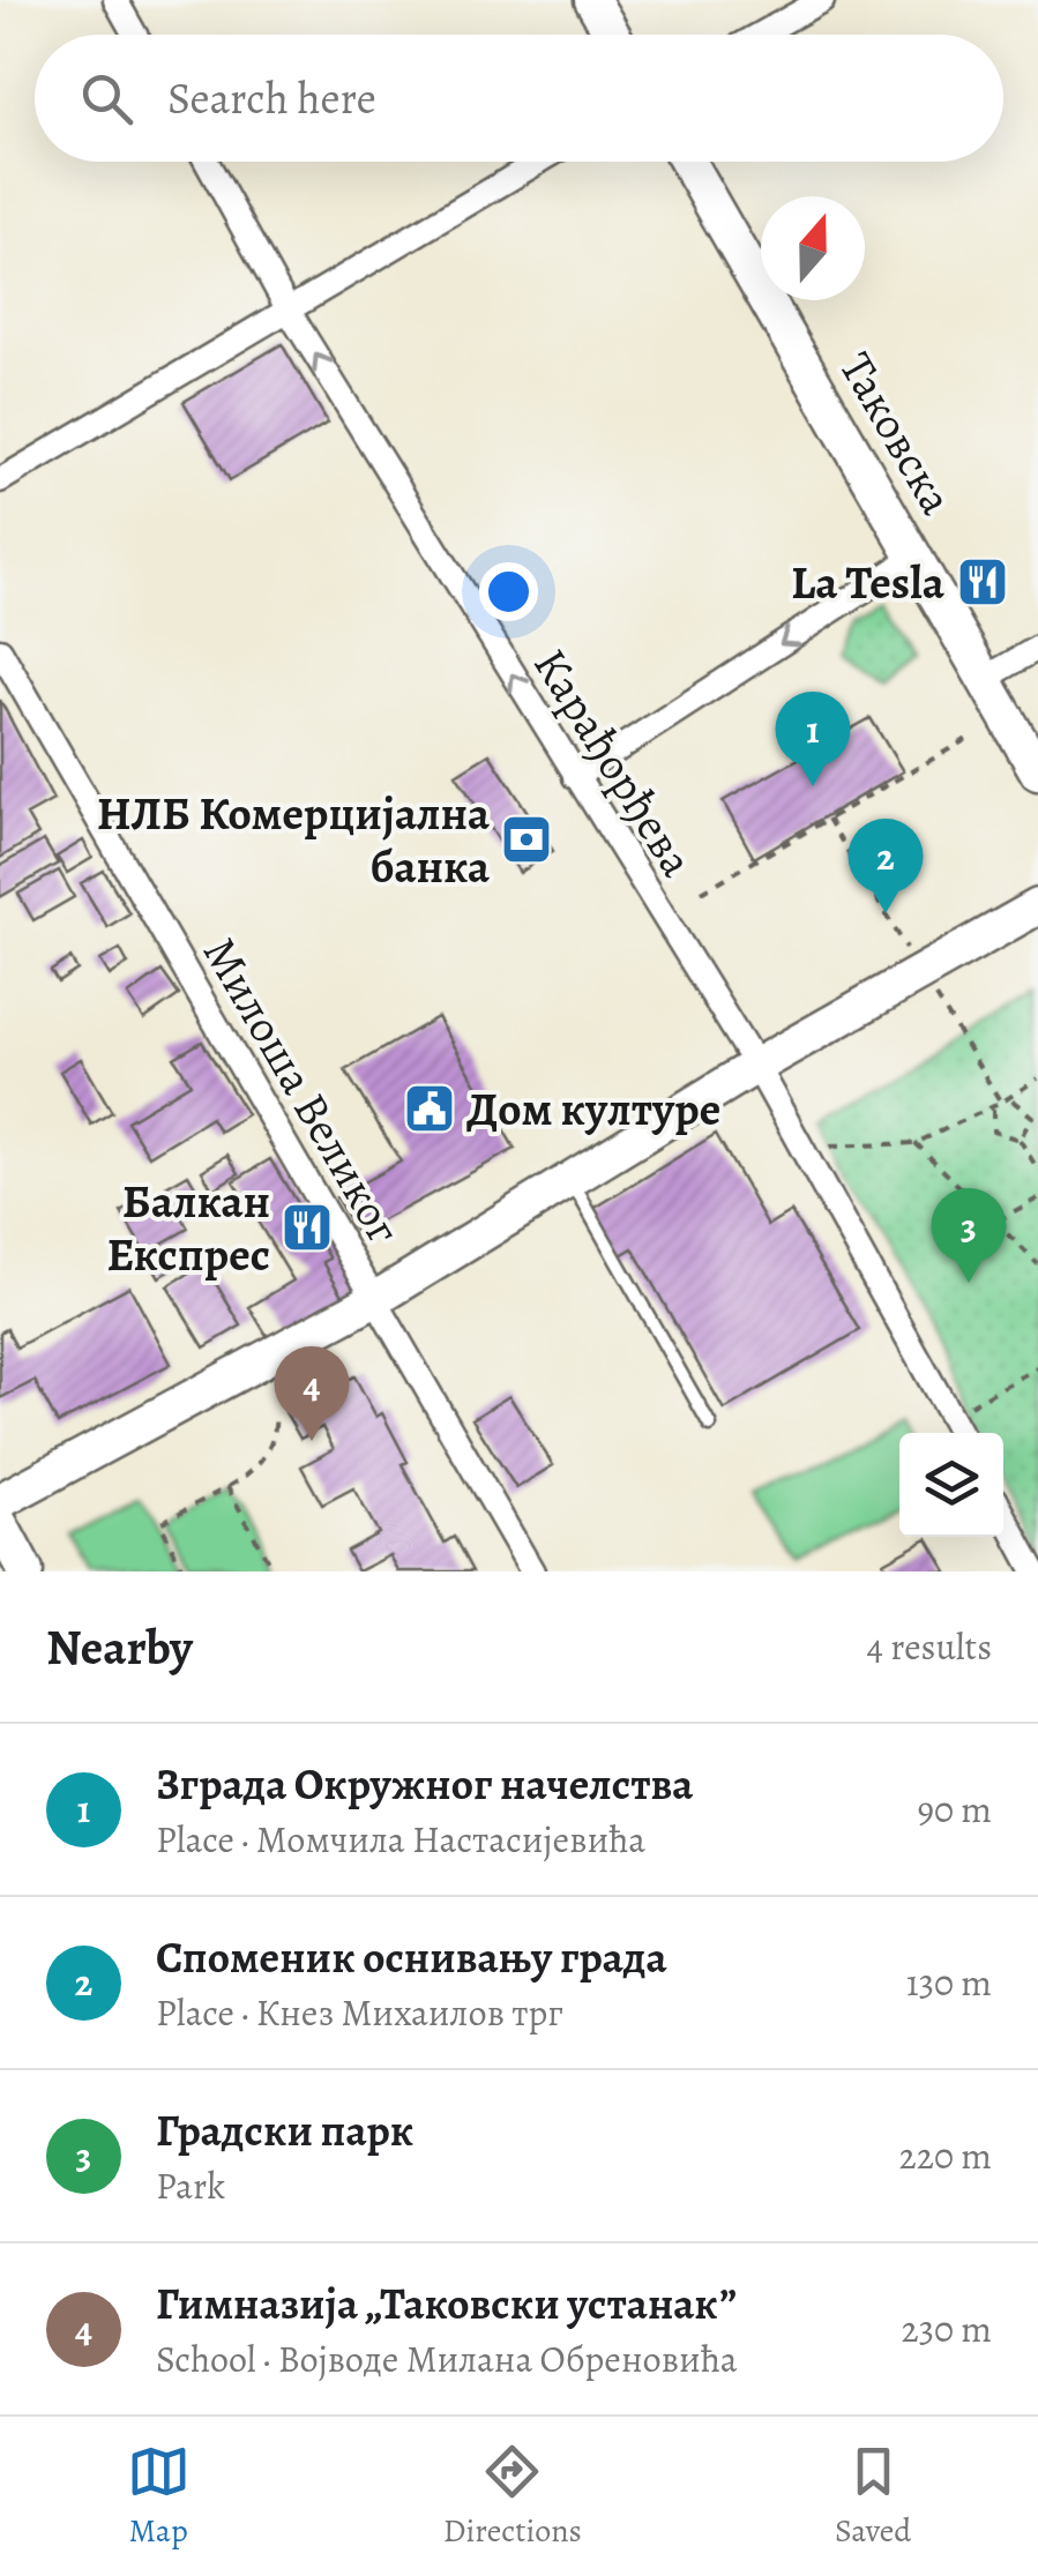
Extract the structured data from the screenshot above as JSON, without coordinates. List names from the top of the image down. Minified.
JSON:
{"streets":{"street":["Таковска","Карађорђева","Милоша Великог"]},"one_way":["Карађорђева"],"places":{"restaurant":["La Tesla","Балкан Експрес"],"bank":["НЛБ Комерцијална банка"],"public building":["Дом културе"]},"north":"top","page":{"search":"Search here","pins":["1","2","3","4"],"heading":["Nearby","4 results"],"list":[{"mark":"1","name":"Зграда Окружног начелства","note":"Place · Момчила Настасијевића","value":"90 m"},{"mark":"2","name":"Споменик оснивању града","note":"Place · Кнез Михаилов трг","value":"130 m"},{"mark":"3","name":"Градски парк","note":"Park","value":"220 m"},{"mark":"4","name":"Гимназија „Таковски устанак”","note":"School · Војводе Милана Обреновића","value":"230 m"}],"nav":["Map","Directions","Saved"]}}
